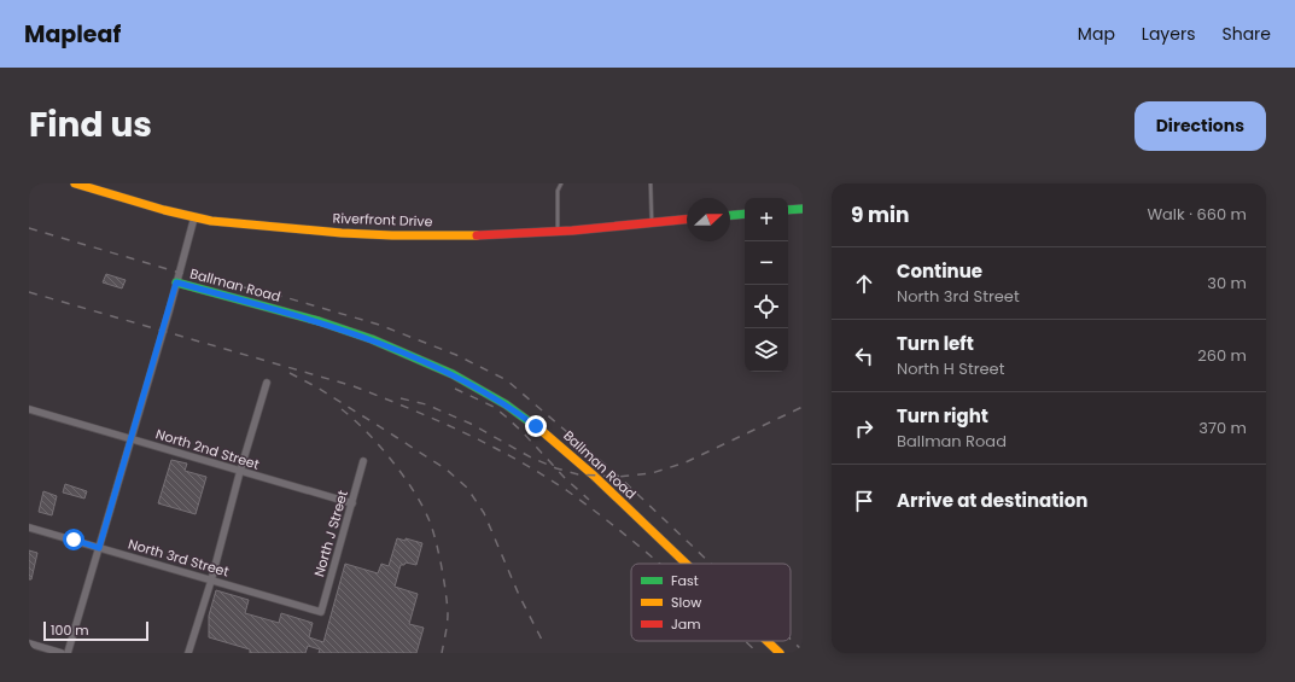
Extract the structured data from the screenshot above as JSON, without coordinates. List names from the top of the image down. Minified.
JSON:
{"streets":{"street":["Riverfront Drive","Ballman Road","North 2nd Street","North J Street","North 3rd Street"]},"crossings":[["North 2nd Street","North J Street"],["North J Street","North 3rd Street"]],"legend":["Fast","Slow","Jam"],"scale_bar":"100 m","north":"right","page":{"header":"Mapleaf","nav":["Map","Layers","Share"],"title":"Find us","buttons":"Directions","heading":["9 min","Walk · 660 m"],"map_buttons":["+","−"],"list":[["Continue","North 3rd Street","30 m"],["Turn left","North H Street","260 m"],["Turn right","Ballman Road","370 m"],"Arrive at destination"],"scale":"100 m"}}
